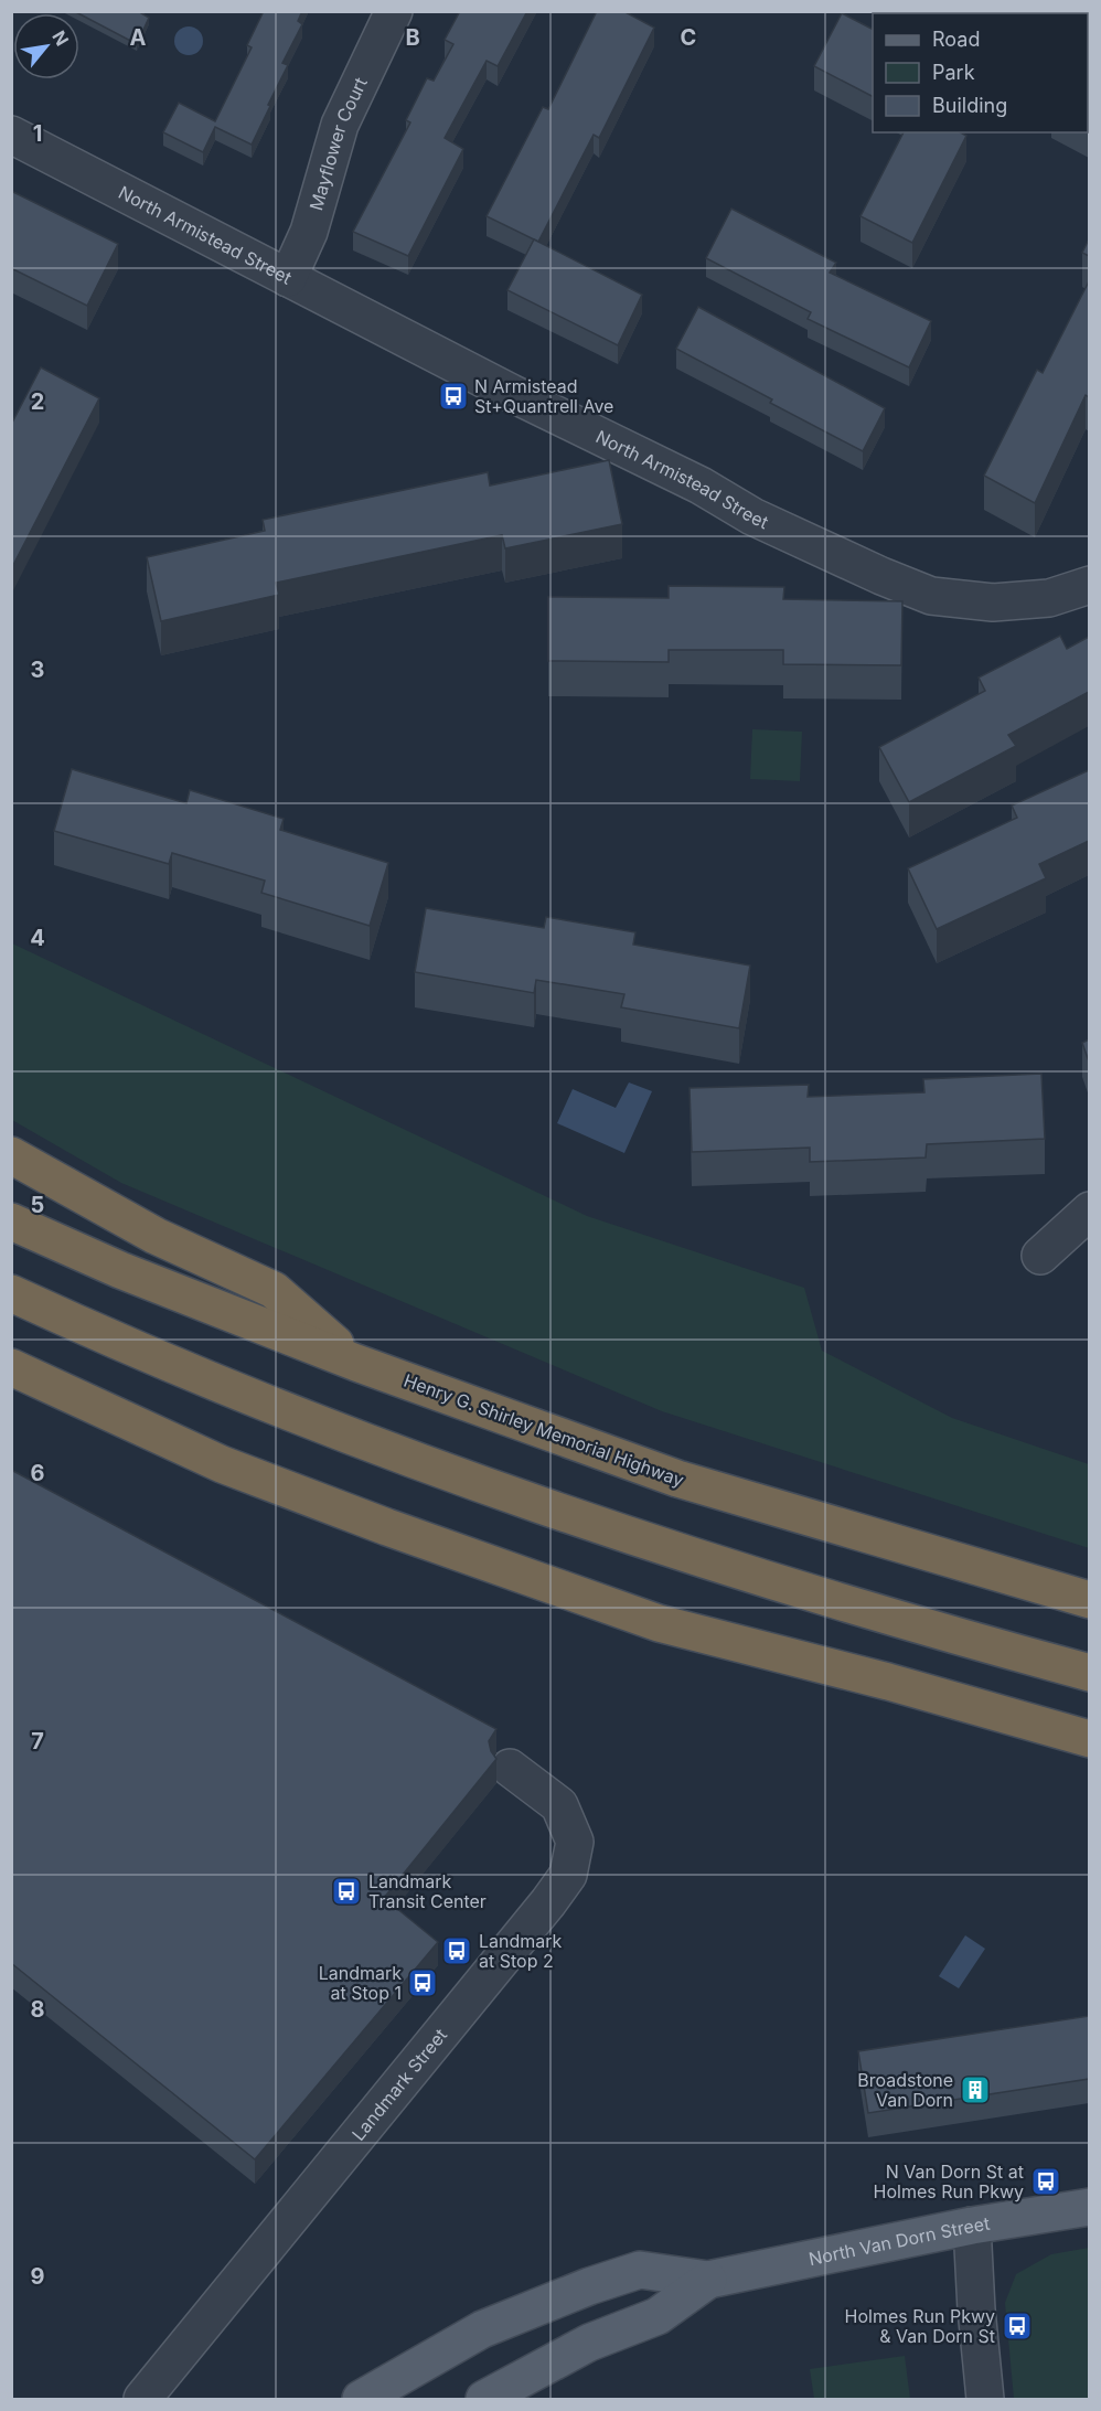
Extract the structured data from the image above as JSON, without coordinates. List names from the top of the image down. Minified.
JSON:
{"streets":{"highway":["Henry G. Shirley Memorial Highway"],"main road":["North Van Dorn Street"],"street":["Mayflower Court","North Armistead Street","Landmark Street"]},"crossings":[["Mayflower Court","North Armistead Street"]],"places":{"bus stop":["N Armistead St+Quantrell Ave","Landmark Transit Center","Landmark at Stop 2","Landmark at Stop 1","N Van Dorn St at Holmes Run Pkwy","Holmes Run Pkwy & Van Dorn St"],"building":["Broadstone Van Dorn"]},"legend":["Road","Park","Building"],"north":"top right","grid":{"columns":["A","B","C"],"rows":["1","2","3","4","5","6","7","8","9"]}}
